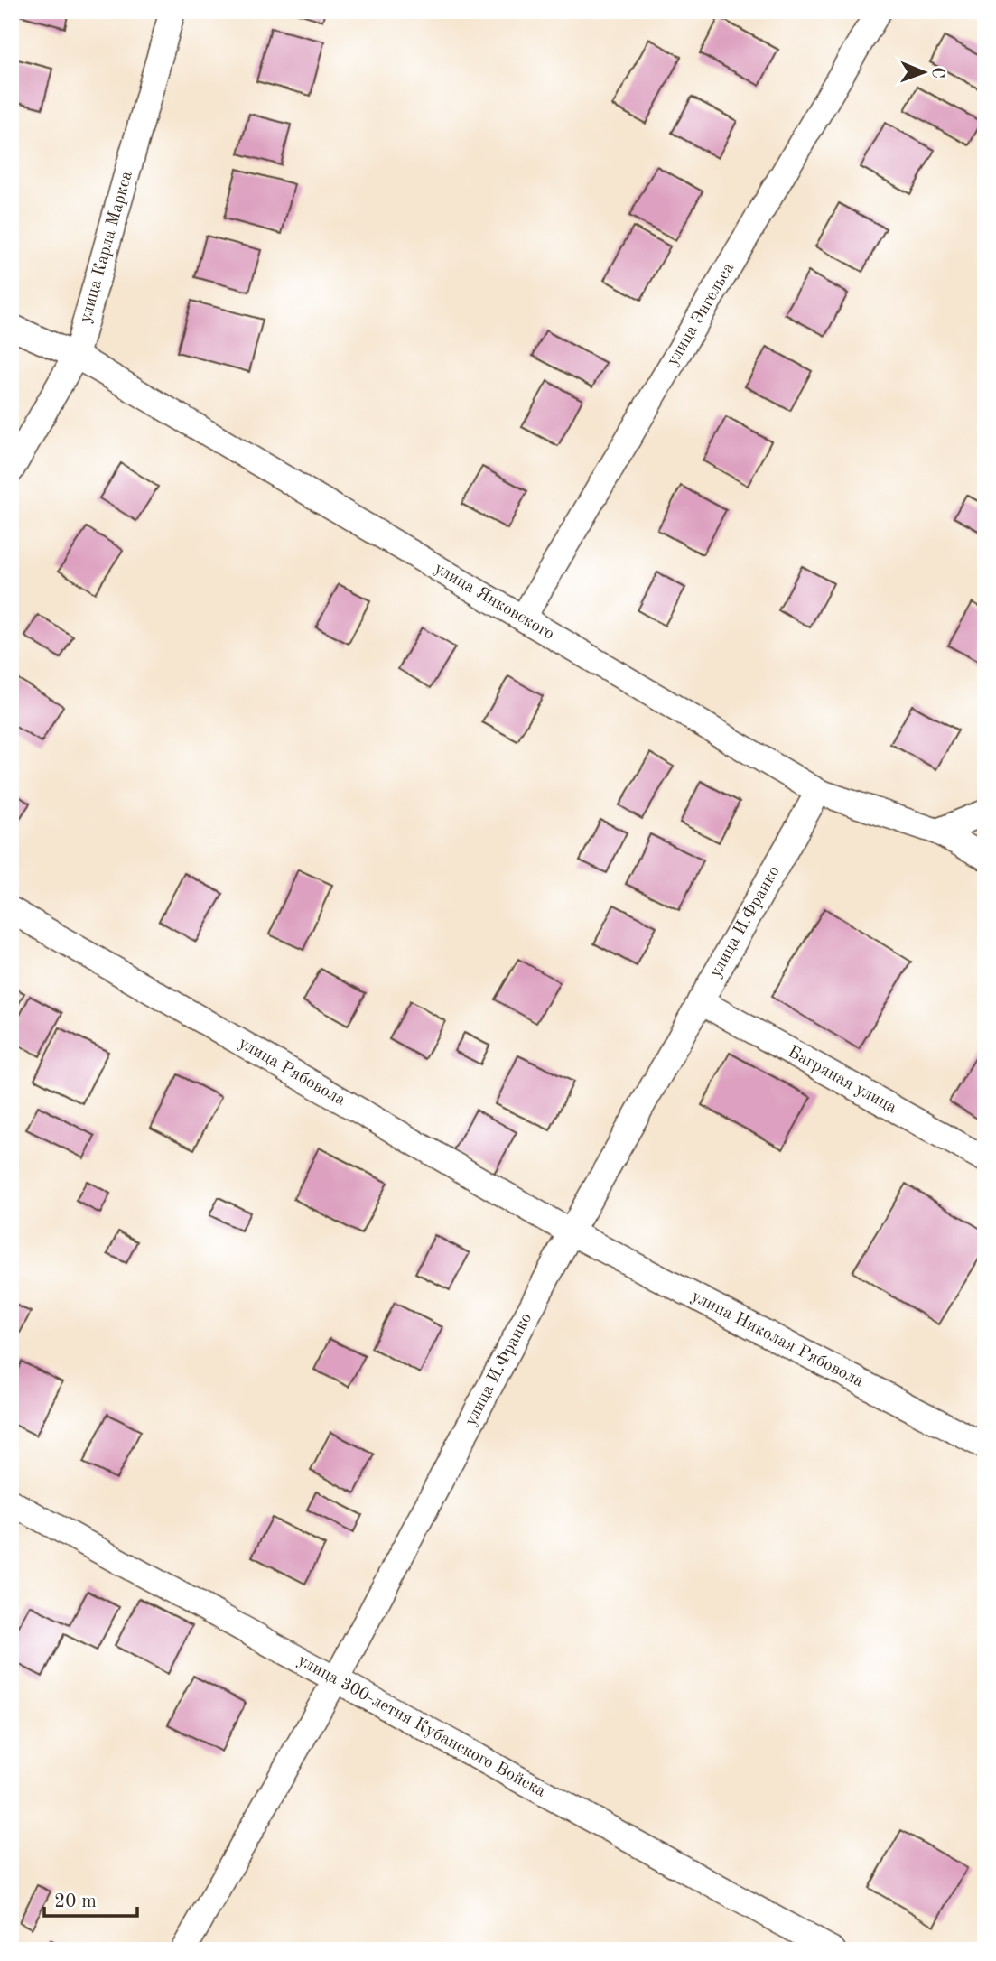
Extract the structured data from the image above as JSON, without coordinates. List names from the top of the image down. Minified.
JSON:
{"streets":{"street":["улица Карла Маркса","улица Энгельса","улица Янковского","улица И.Франко","улица Рябовола","Багряная улица","улица Николая Рябовола","улица 300-летия Кубанского Войска"]},"crossings":[["улица Карла Маркса","улица Янковского"],["улица Энгельса","улица Янковского"],["улица Янковского","улица И.Франко"],["улица И.Франко","улица Рябовола"],["улица И.Франко","Багряная улица"],["улица И.Франко","улица Николая Рябовола"],["улица И.Франко","улица 300-летия Кубанского Войска"],["улица Рябовола","улица Николая Рябовола"]],"scale_bar":"20 m","north":"right"}
